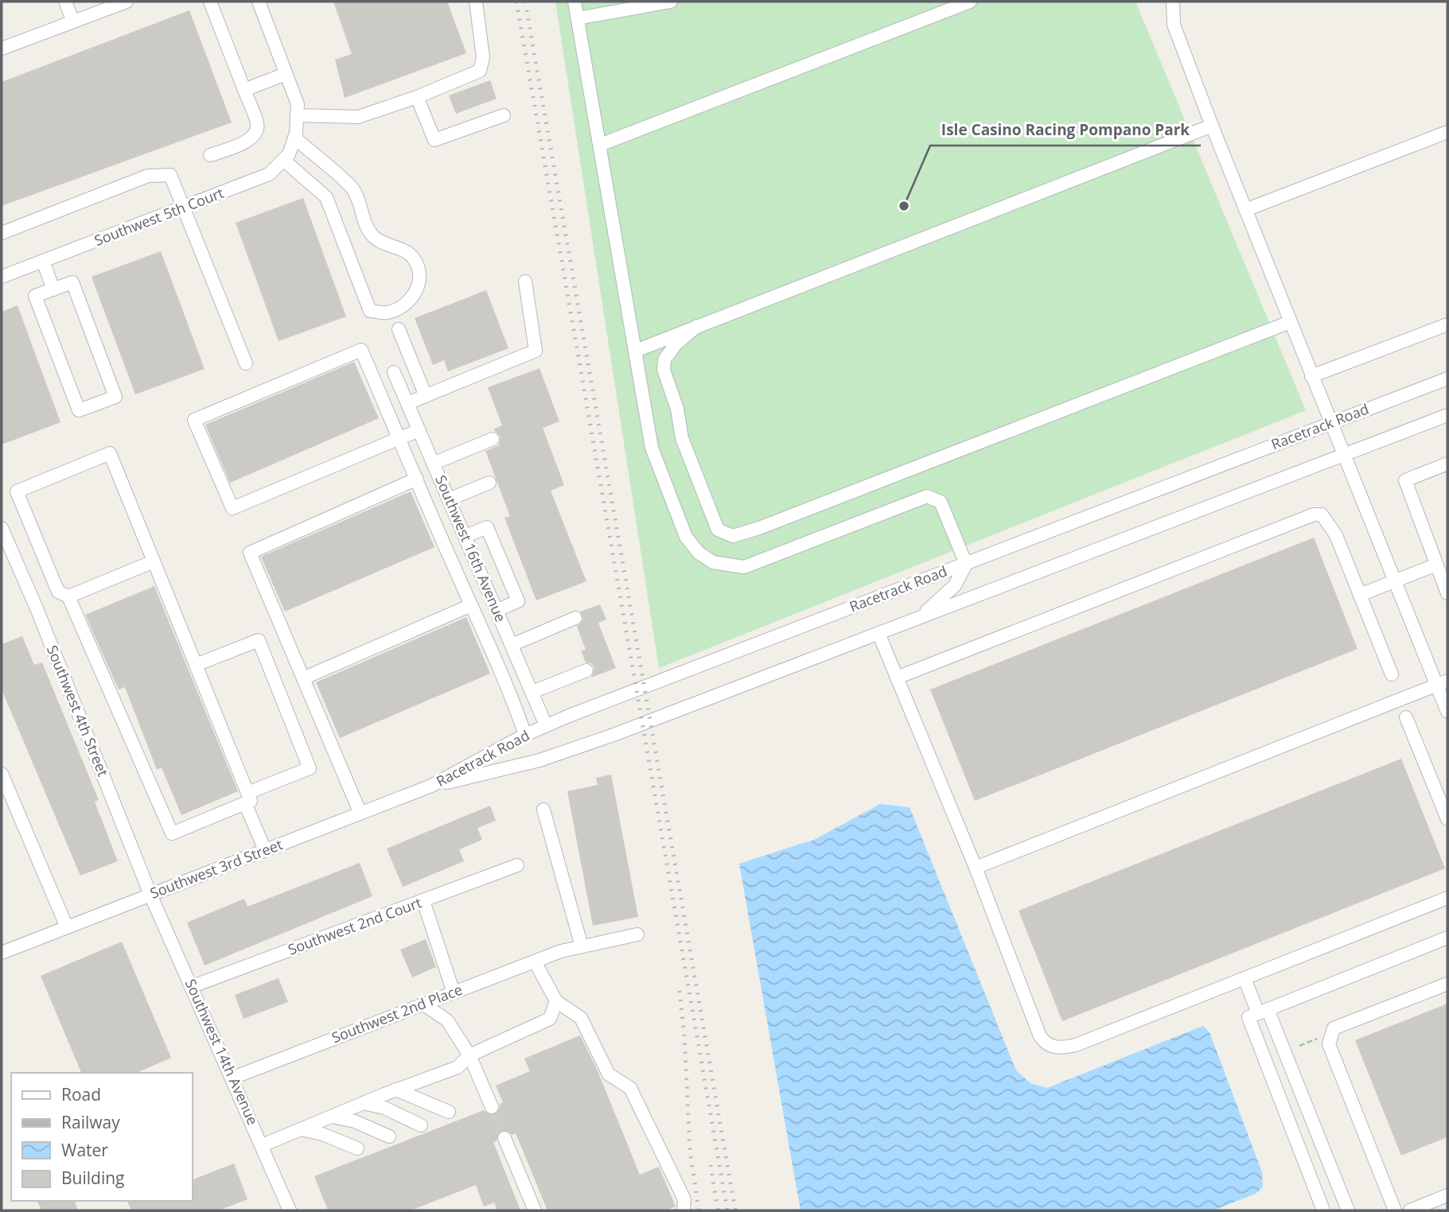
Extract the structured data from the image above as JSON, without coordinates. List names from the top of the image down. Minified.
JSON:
{"streets":{"street":["Southwest 5th Court","Racetrack Road","Southwest 16th Avenue","Southwest 4th Street","Southwest 3rd Street","Southwest 2nd Court","Southwest 2nd Place","Southwest 14th Avenue"]},"crossings":[["Racetrack Road","Southwest 16th Avenue"],["Racetrack Road","Southwest 3rd Street"],["Southwest 4th Street","Southwest 3rd Street"],["Southwest 4th Street","Southwest 14th Avenue"],["Southwest 3rd Street","Southwest 14th Avenue"],["Southwest 2nd Court","Southwest 14th Avenue"],["Southwest 2nd Place","Southwest 14th Avenue"]],"places":["Isle Casino Racing Pompano Park"],"legend":["Road","Railway","Water","Building"]}
